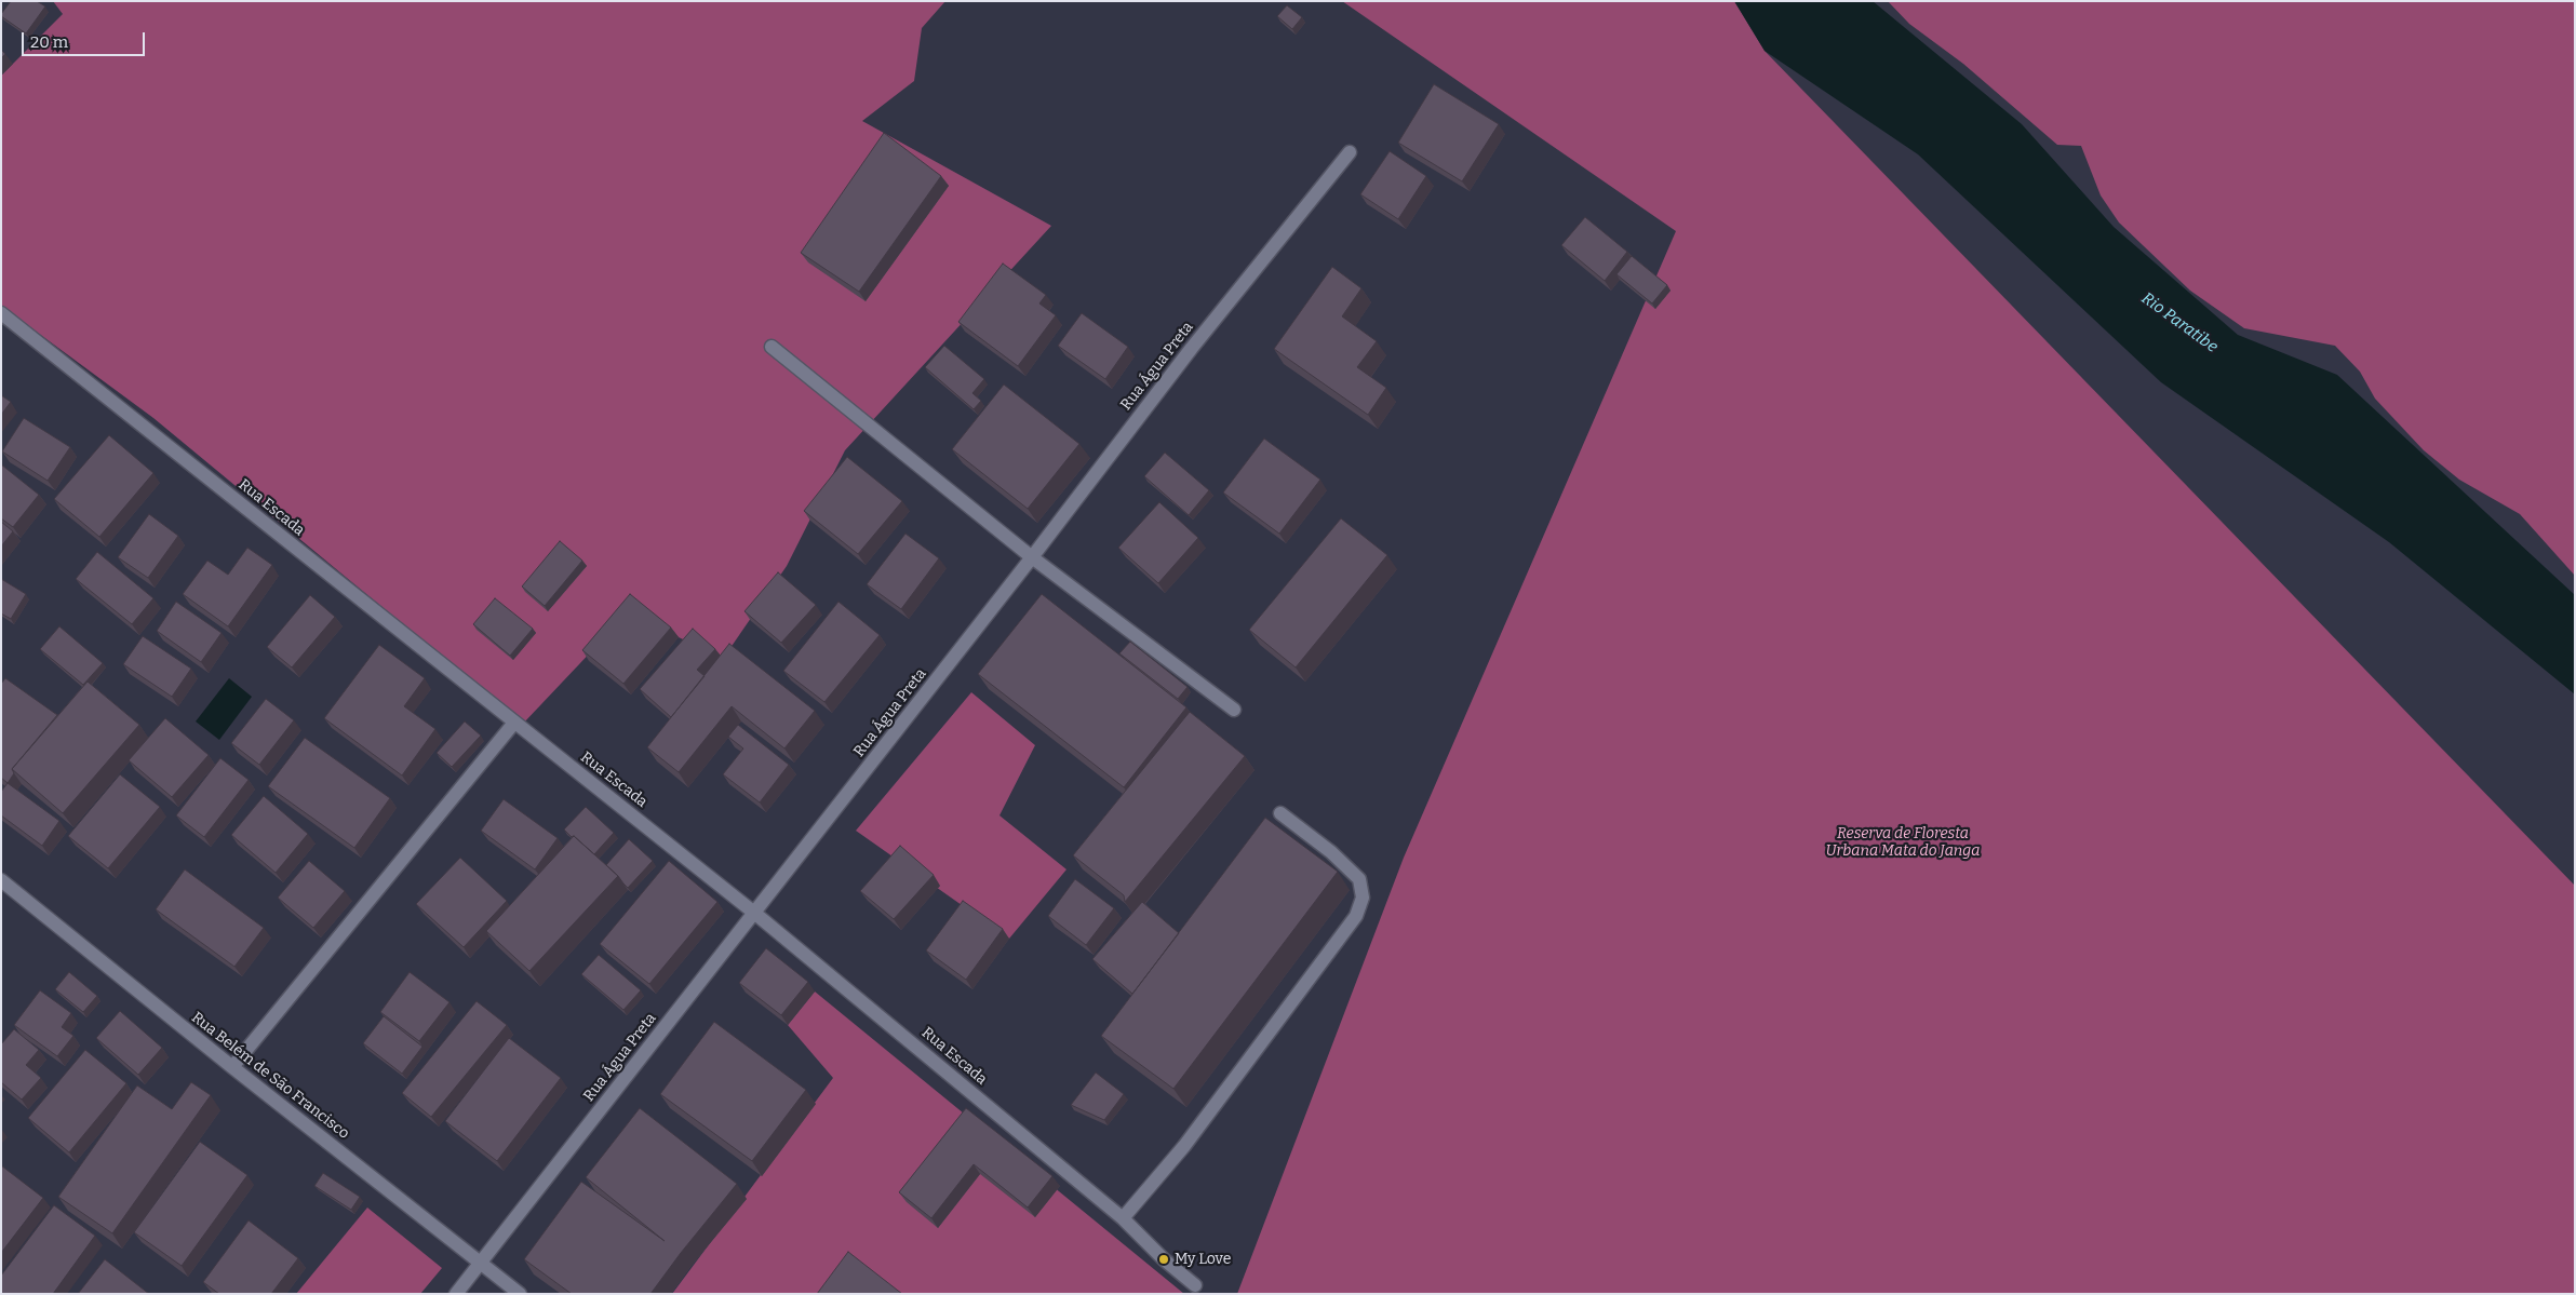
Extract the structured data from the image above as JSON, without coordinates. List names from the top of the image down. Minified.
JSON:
{"streets":{"street":["Rua Água Preta","Rua Escada","Rua Belém de São Francisco"]},"crossings":[["Rua Água Preta","Rua Escada"],["Rua Água Preta","Rua Belém de São Francisco"]],"water":["Rio Paratibe"],"parks":["Reserva de Floresta Urbana Mata do Janga"],"places":["My Love"],"scale_bar":"20 m"}
